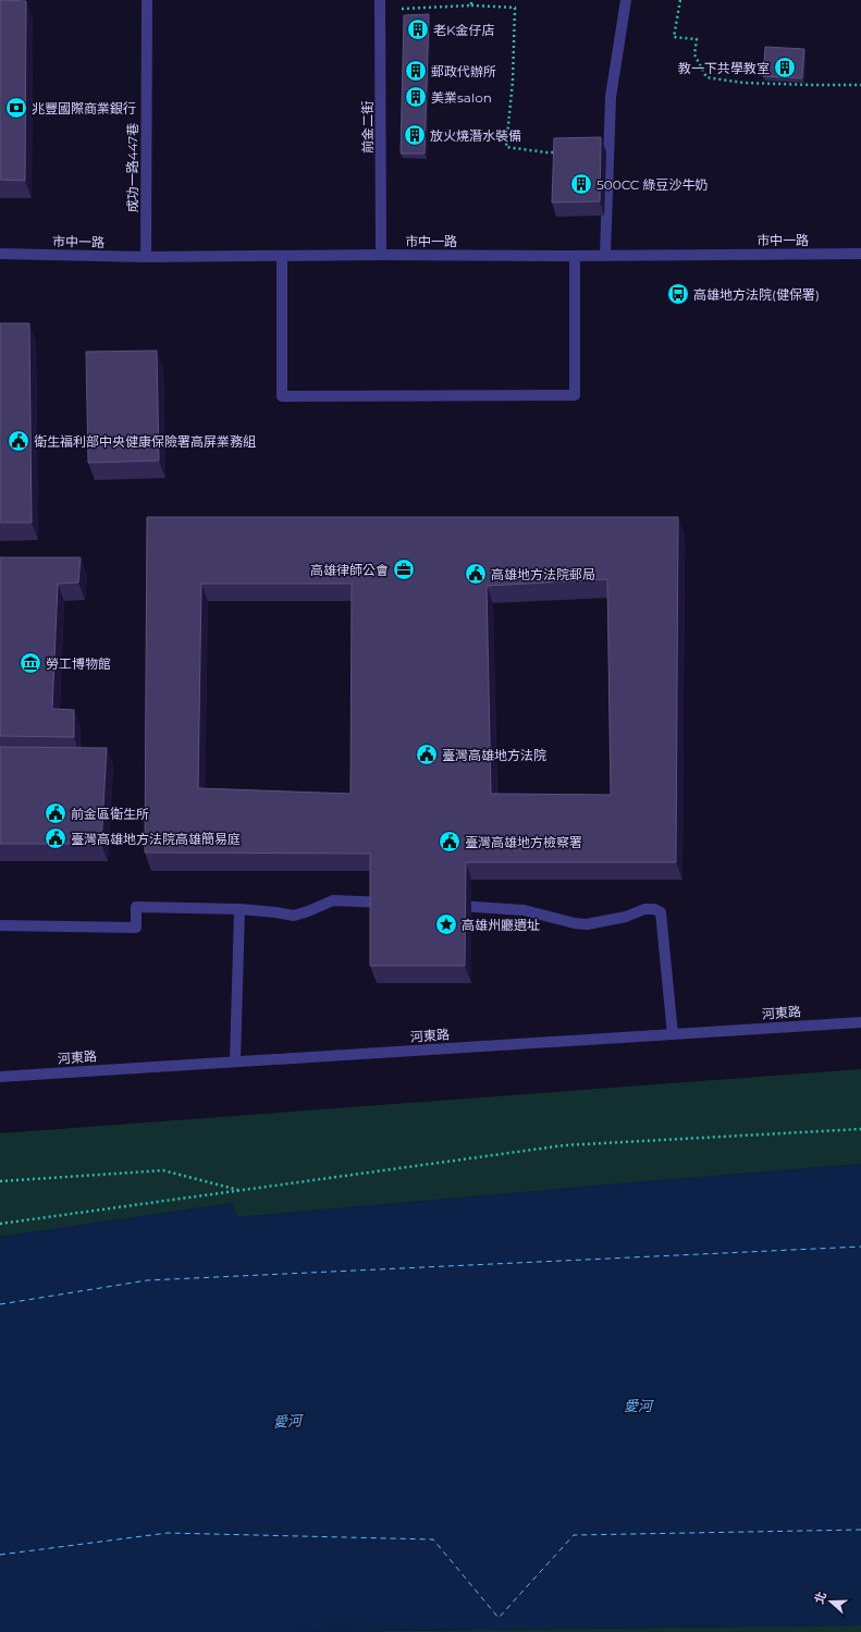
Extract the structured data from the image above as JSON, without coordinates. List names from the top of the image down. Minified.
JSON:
{"streets":{"street":["前金二街","成功一路447巷","市中一路","河東路"]},"crossings":[["前金二街","市中一路"],["成功一路447巷","市中一路"]],"water":["愛河"],"places":{"building":["老K金仔店","教一下共學教室","郵政代辦所","美業salon","放火燒潛水裝備","500CC 綠豆沙牛奶"],"bank":["兆豐國際商業銀行"],"bus stop":["高雄地方法院(健保署)"],"public building":["衛生福利部中央健康保險署高屏業務組","高雄地方法院郵局","臺灣高雄地方法院","前金區衛生所","臺灣高雄地方法院高雄簡易庭","臺灣高雄地方檢察署"],"office":["高雄律師公會"],"museum":["勞工博物館"],"place":["高雄州廳遺址"]},"north":"left"}
